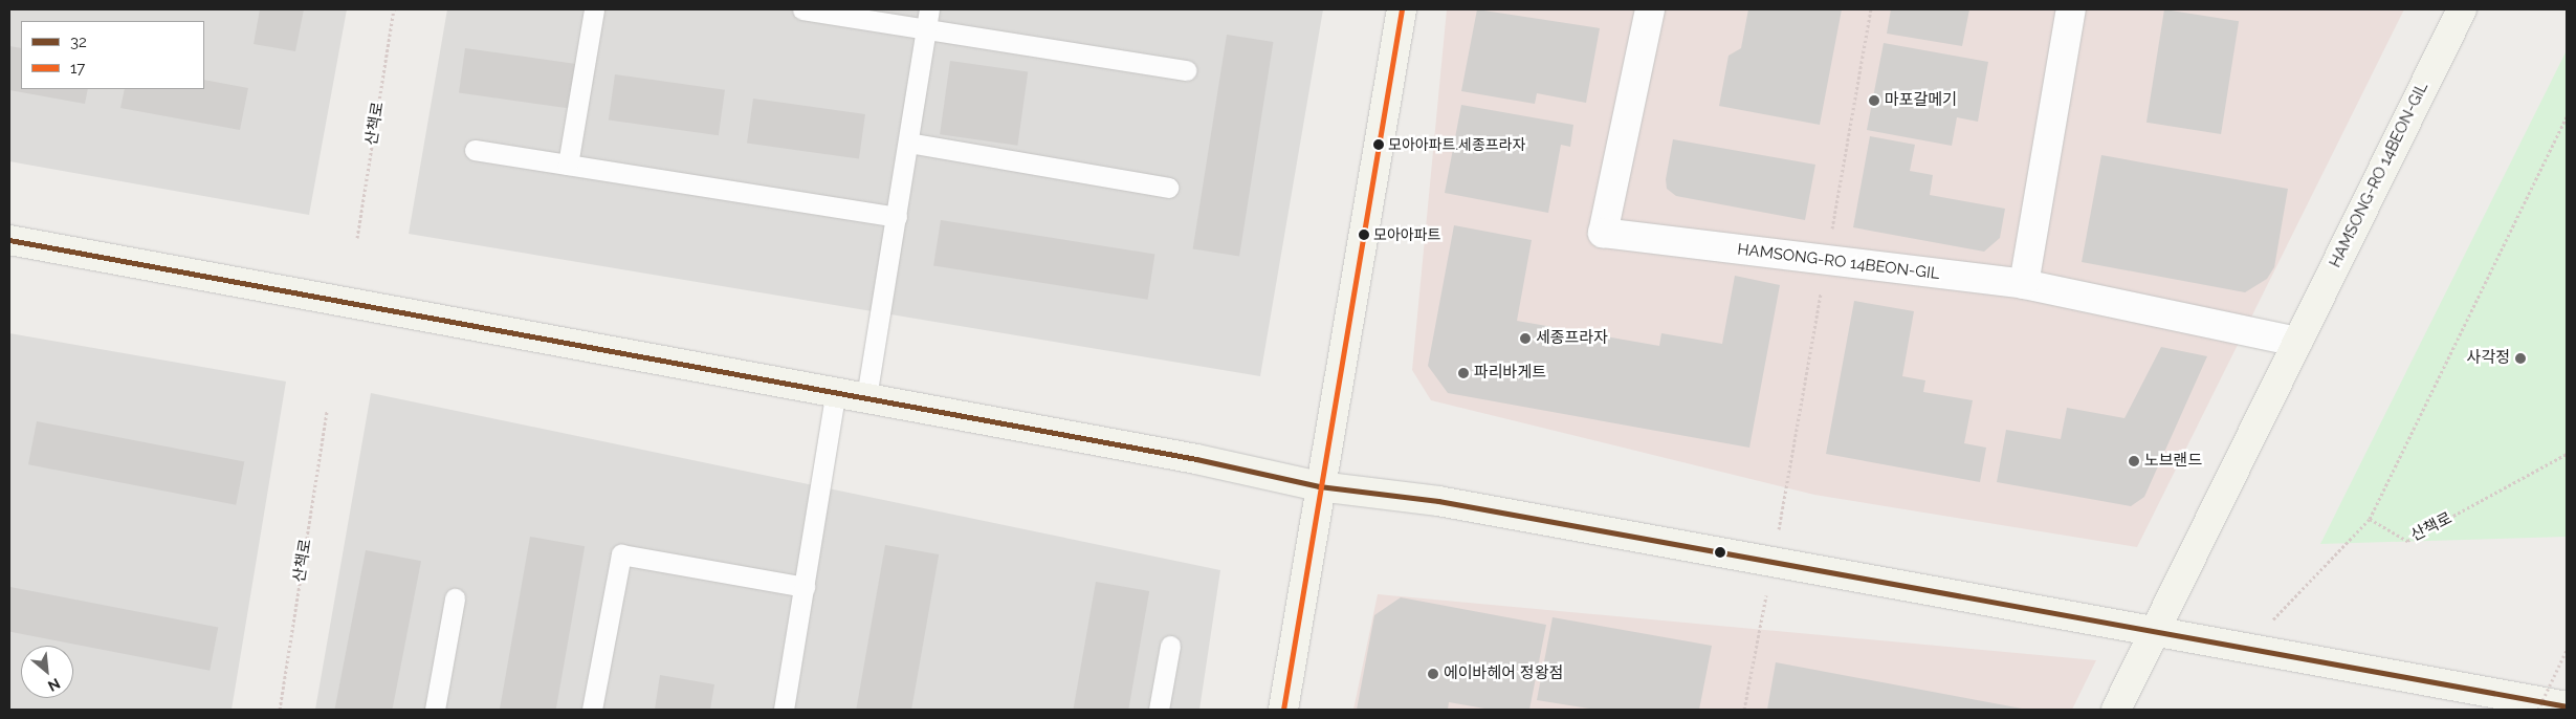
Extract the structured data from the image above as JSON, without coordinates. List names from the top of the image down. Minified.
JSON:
{"streets":{"main road":["HAMSONG-RO 14BEON-GIL"],"path":["산책로"]},"places":["마포갈메기","모아아파트.세종프라자","모아아파트","세종프라자","사각정","파리바게트","노브랜드","에이바헤어 정왕점"],"lines":["transit line 17","transit line 32"],"legend":["32","17"],"north":"bottom right"}
